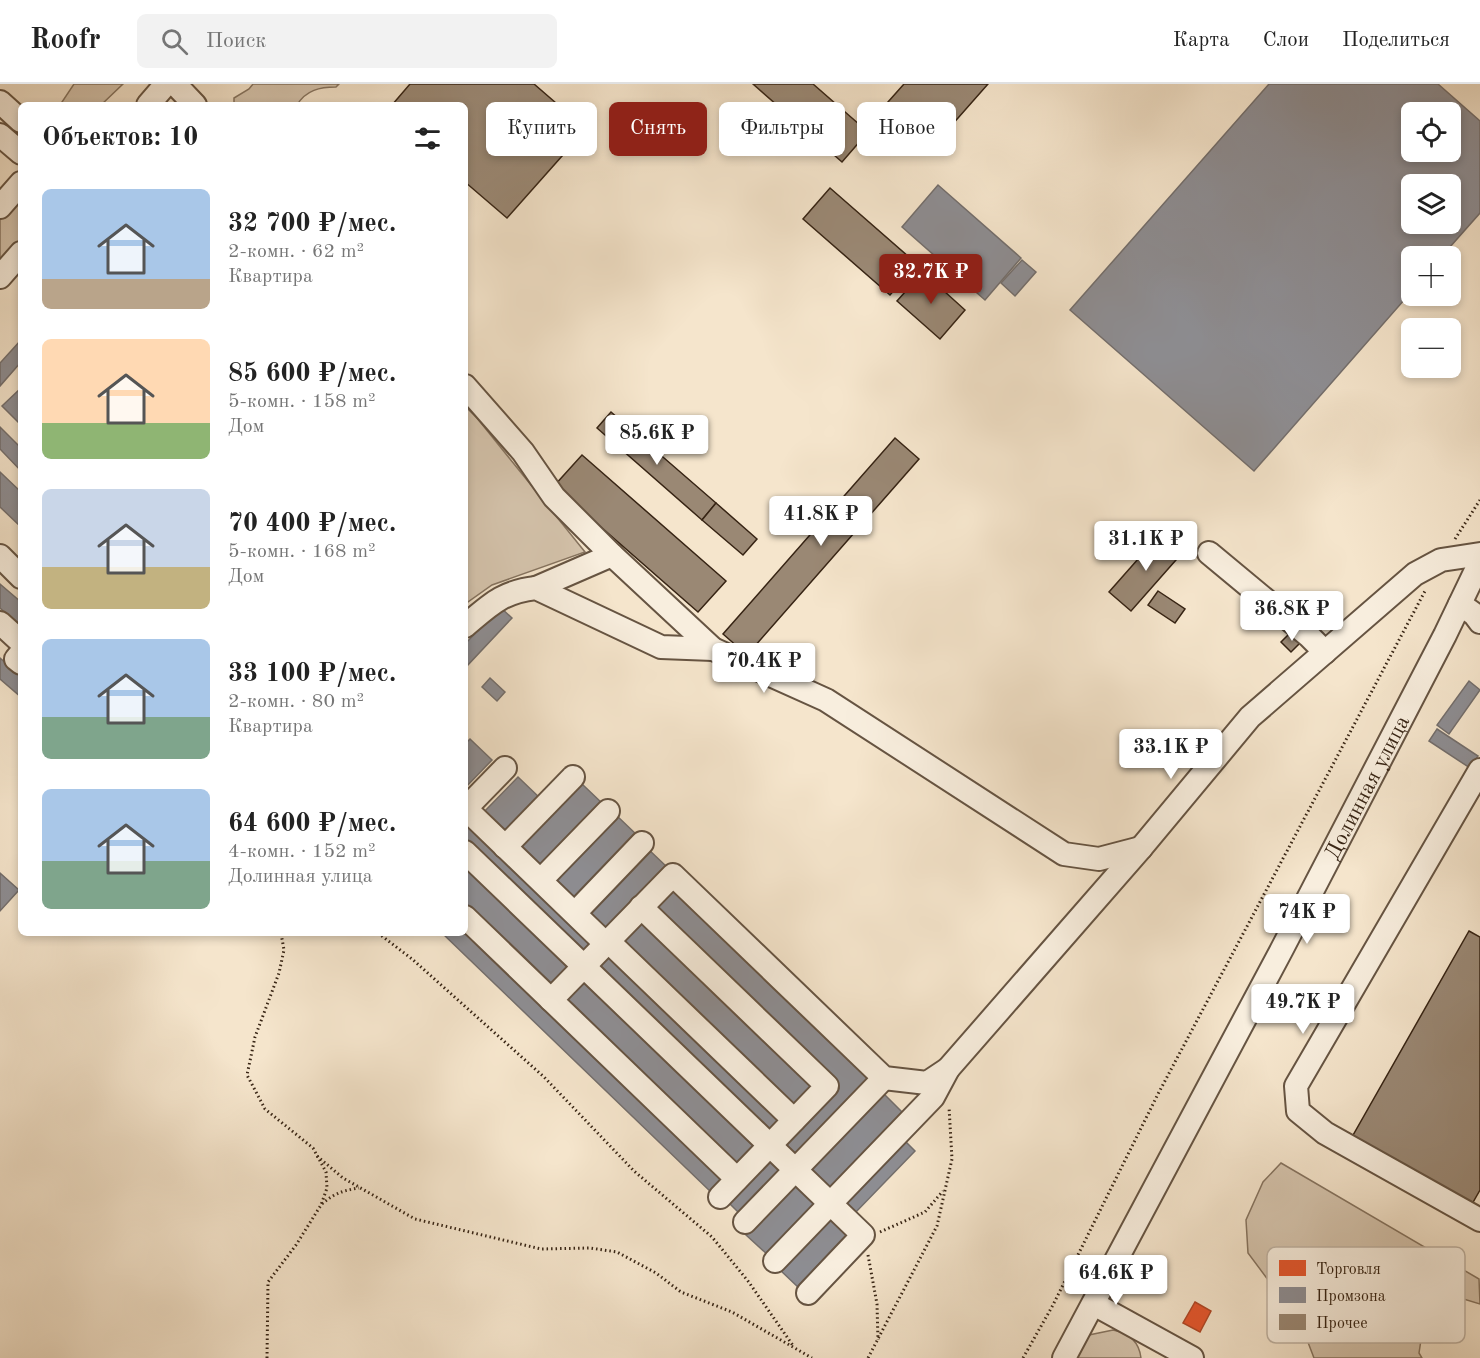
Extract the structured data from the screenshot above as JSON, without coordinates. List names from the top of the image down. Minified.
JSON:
{"streets":{"street":["Долинная улица"]},"legend":["Торговля","Промзона","Прочее"],"page":{"header":"Roofr","search":"Поиск","nav":["Карта","Слои","Поделиться"],"map_buttons":["+","−"],"chip":["Купить","Снять","Фильтры","Новое"],"heading":"Объектов: 10","list":[{"name":"32 700 ₽/мес.","note":"2-комн. · 62 m² · Квартира"},{"name":"85 600 ₽/мес.","note":"5-комн. · 158 m² · Дом"},{"name":"70 400 ₽/мес.","note":"5-комн. · 168 m² · Дом"},{"name":"33 100 ₽/мес.","note":"2-комн. · 80 m² · Квартира"},{"name":"64 600 ₽/мес.","note":"4-комн. · 152 m² · Долинная улица"}],"price":["32.7K ₽","85.6K ₽","41.8K ₽","31.1K ₽","36.8K ₽","70.4K ₽","33.1K ₽","74K ₽","49.7K ₽","64.6K ₽"]}}
